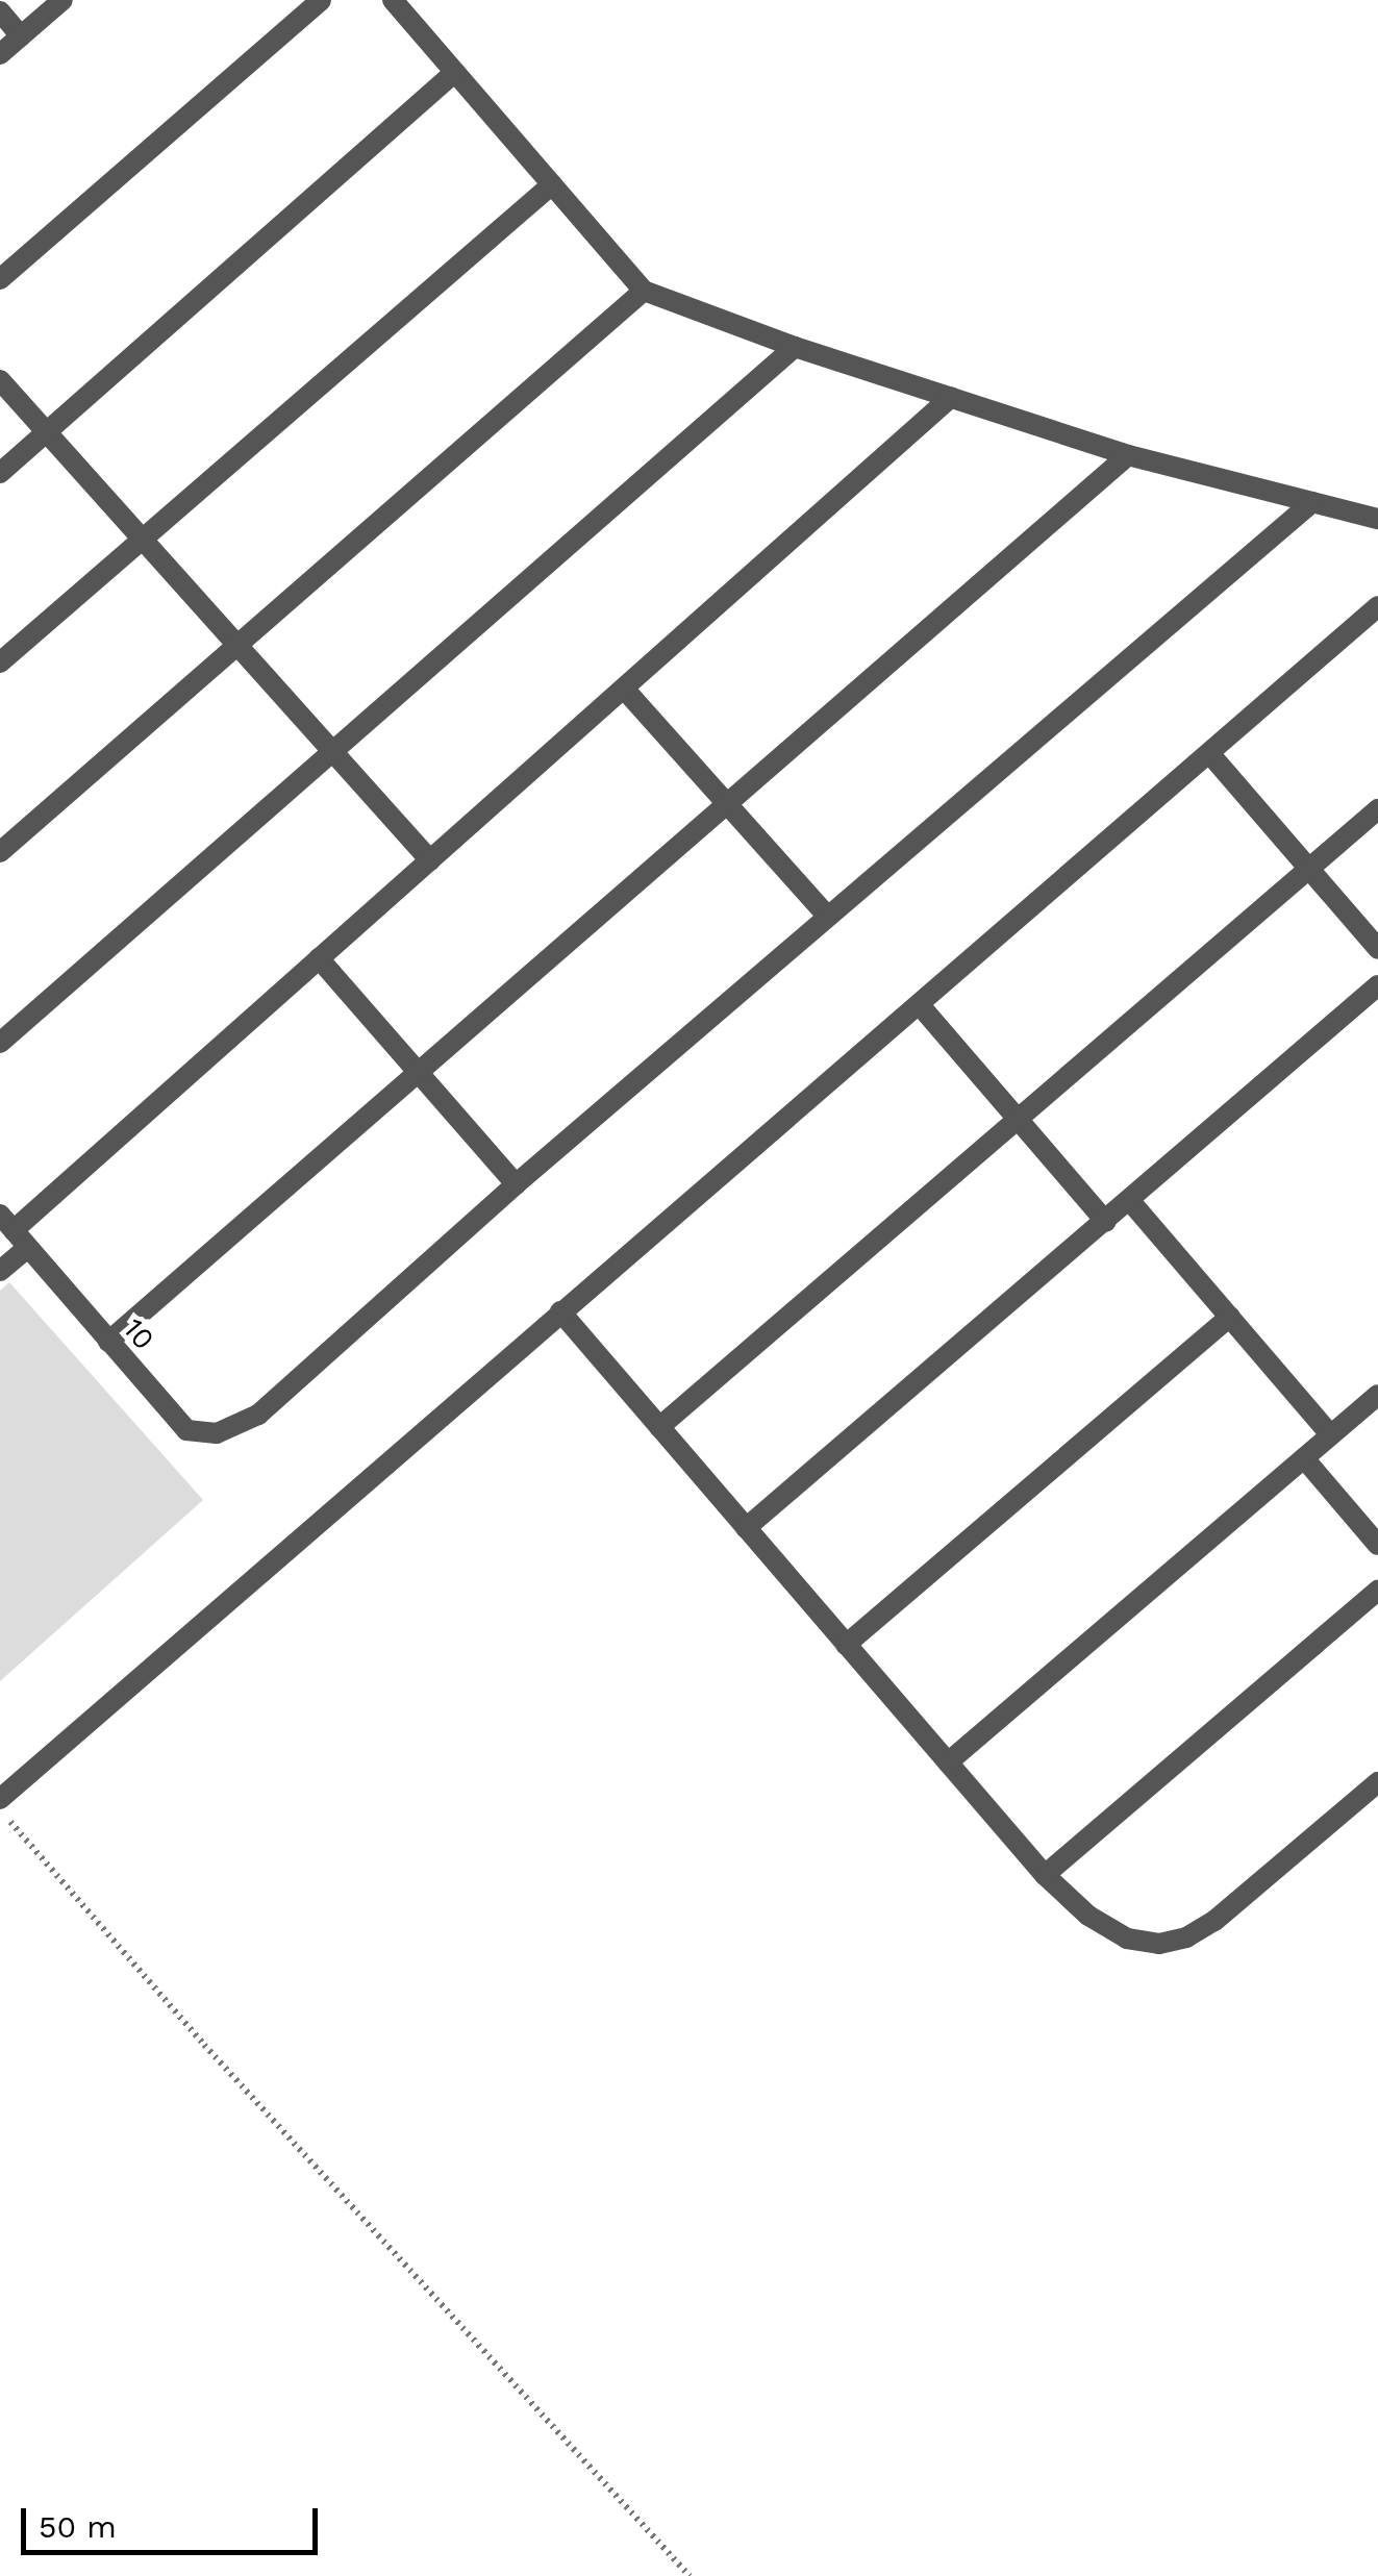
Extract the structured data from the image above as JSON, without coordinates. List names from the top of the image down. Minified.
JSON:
{"streets":{"street":["10"]},"scale_bar":"50 m"}
